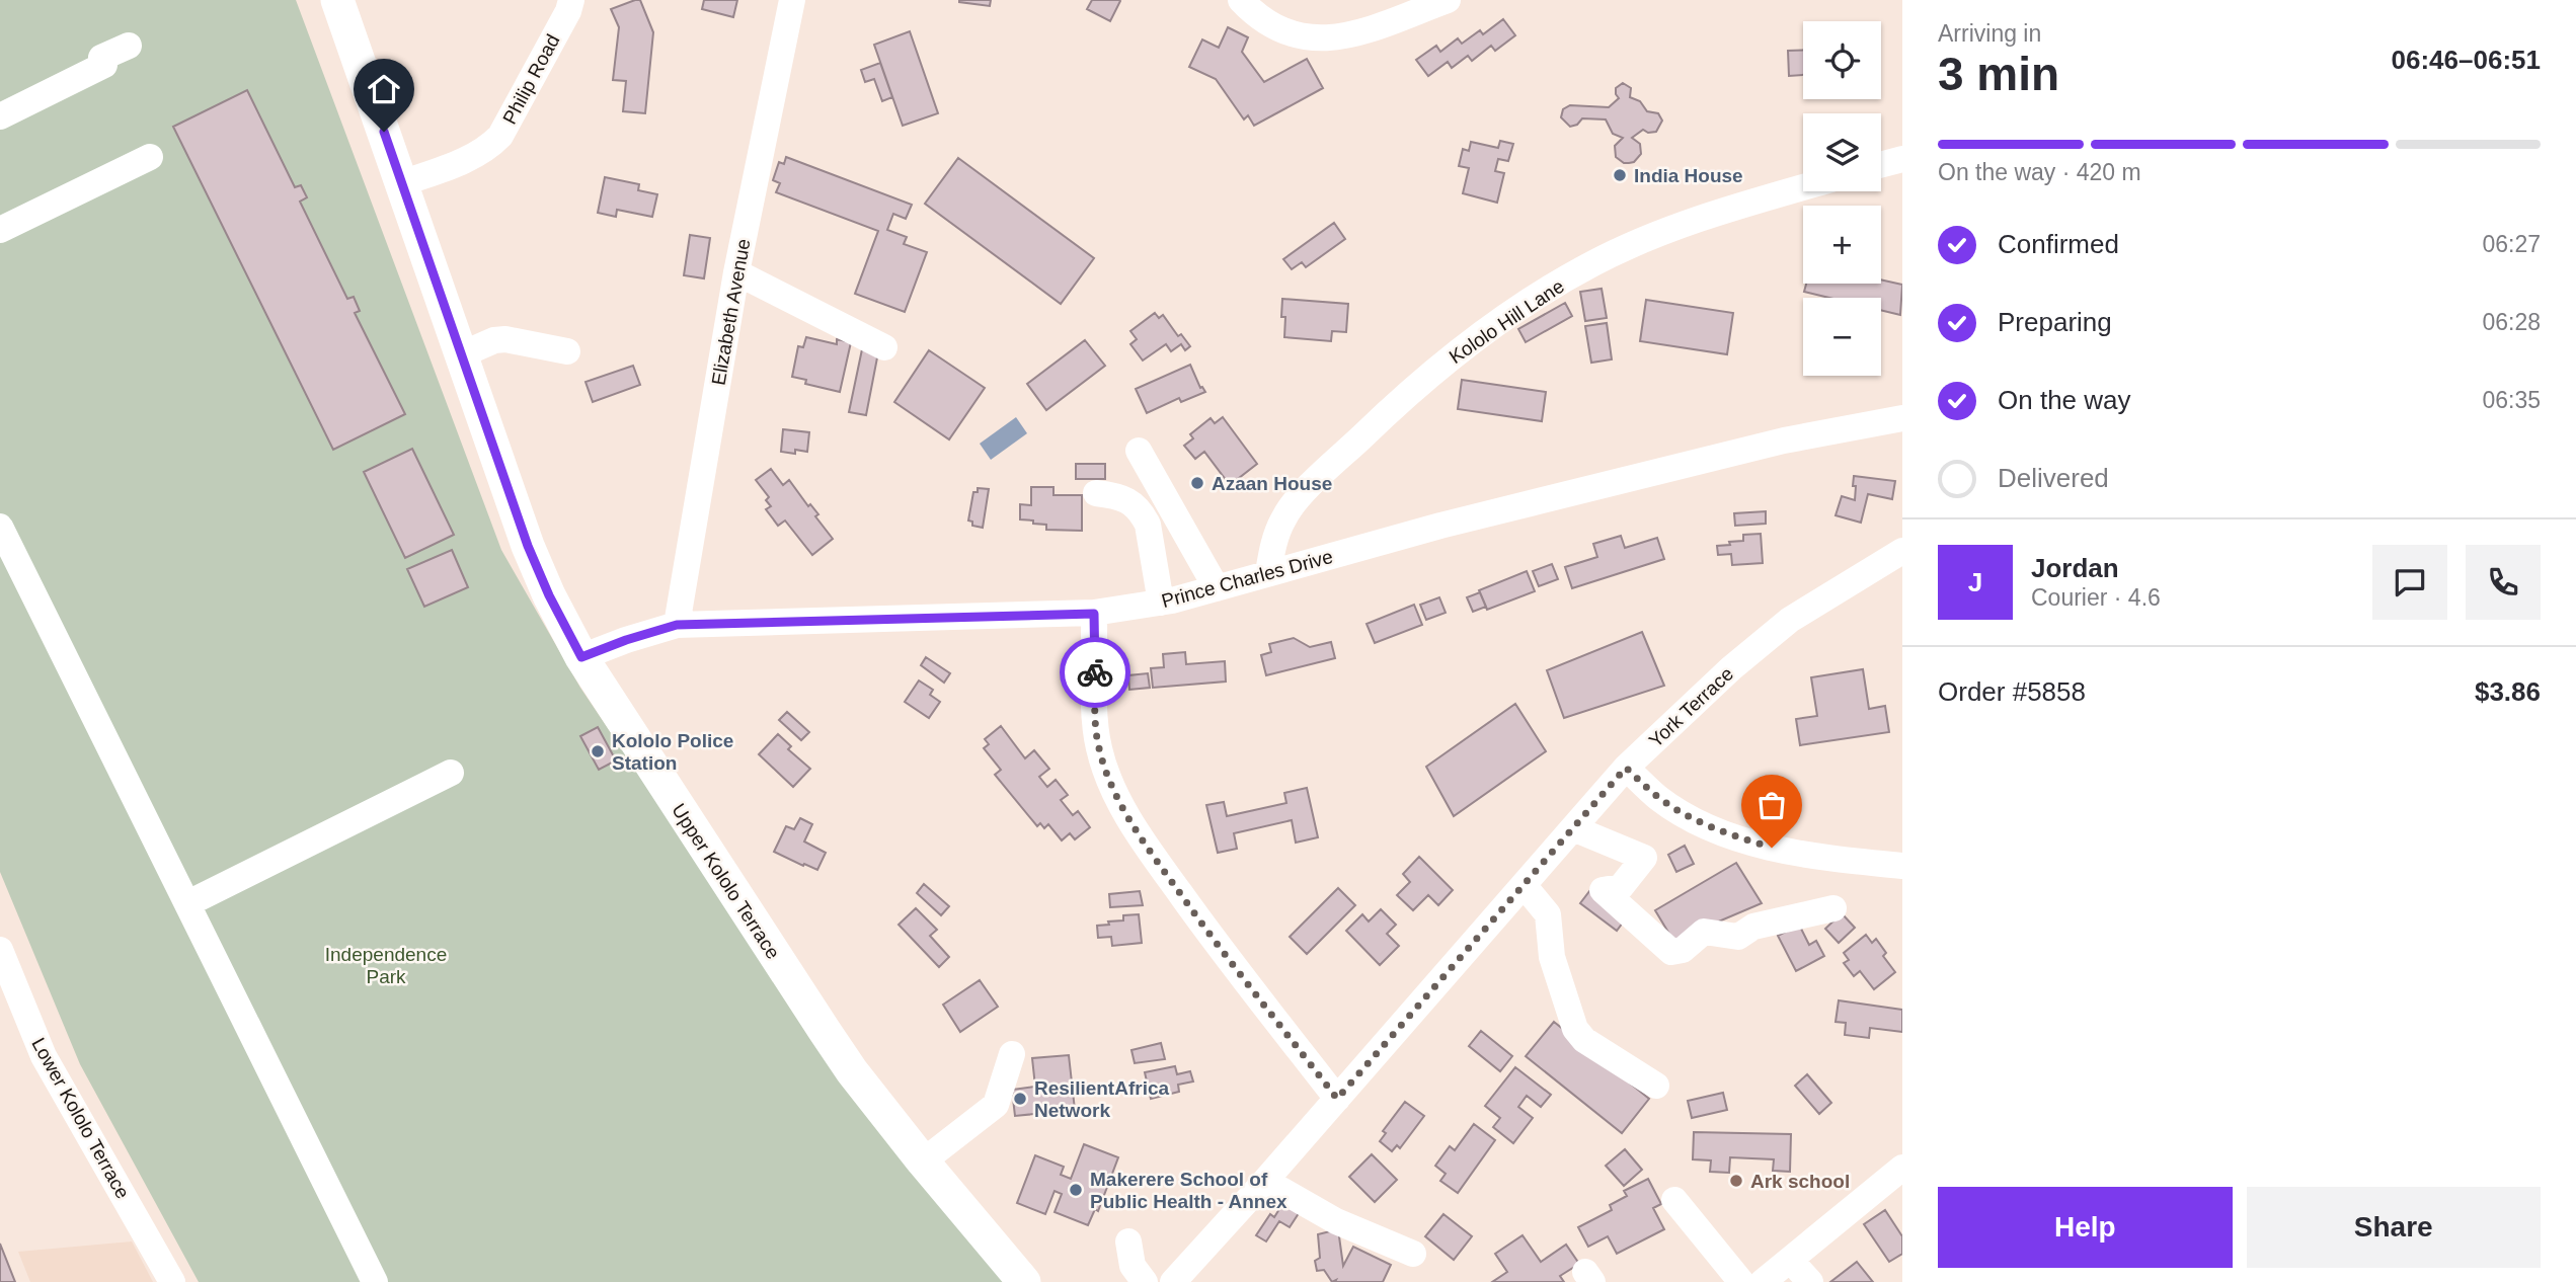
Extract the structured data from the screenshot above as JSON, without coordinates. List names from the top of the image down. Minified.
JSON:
{"streets":{"main road":["Upper Kololo Terrace"],"street":["Philip Road","Elizabeth Avenue","Kololo Hill Lane","Prince Charles Drive","York Terrace","Lower Kololo Terrace"]},"crossings":[["Philip Road","Upper Kololo Terrace"],["Elizabeth Avenue","Prince Charles Drive"],["Kololo Hill Lane","Prince Charles Drive"],["Prince Charles Drive","Upper Kololo Terrace"]],"parks":["Independence Park"],"places":["India House","Azaan House","Kololo Police Station","ResilientAfrica Network","Ark school","Makerere School of Public Health - Annex"],"page":{"heading":["3 min","Arriving in","06:46–06:51"],"panel":["Jordan","Courier · 4.6","Order #5858","$3.86"],"map_buttons":["+","−"],"bar":"On the way · 420 m","list":[["Confirmed","06:27"],["Preparing","06:28"],["On the way","06:35"],"Delivered"],"round":"J","buttons":["Help","Share"]}}
